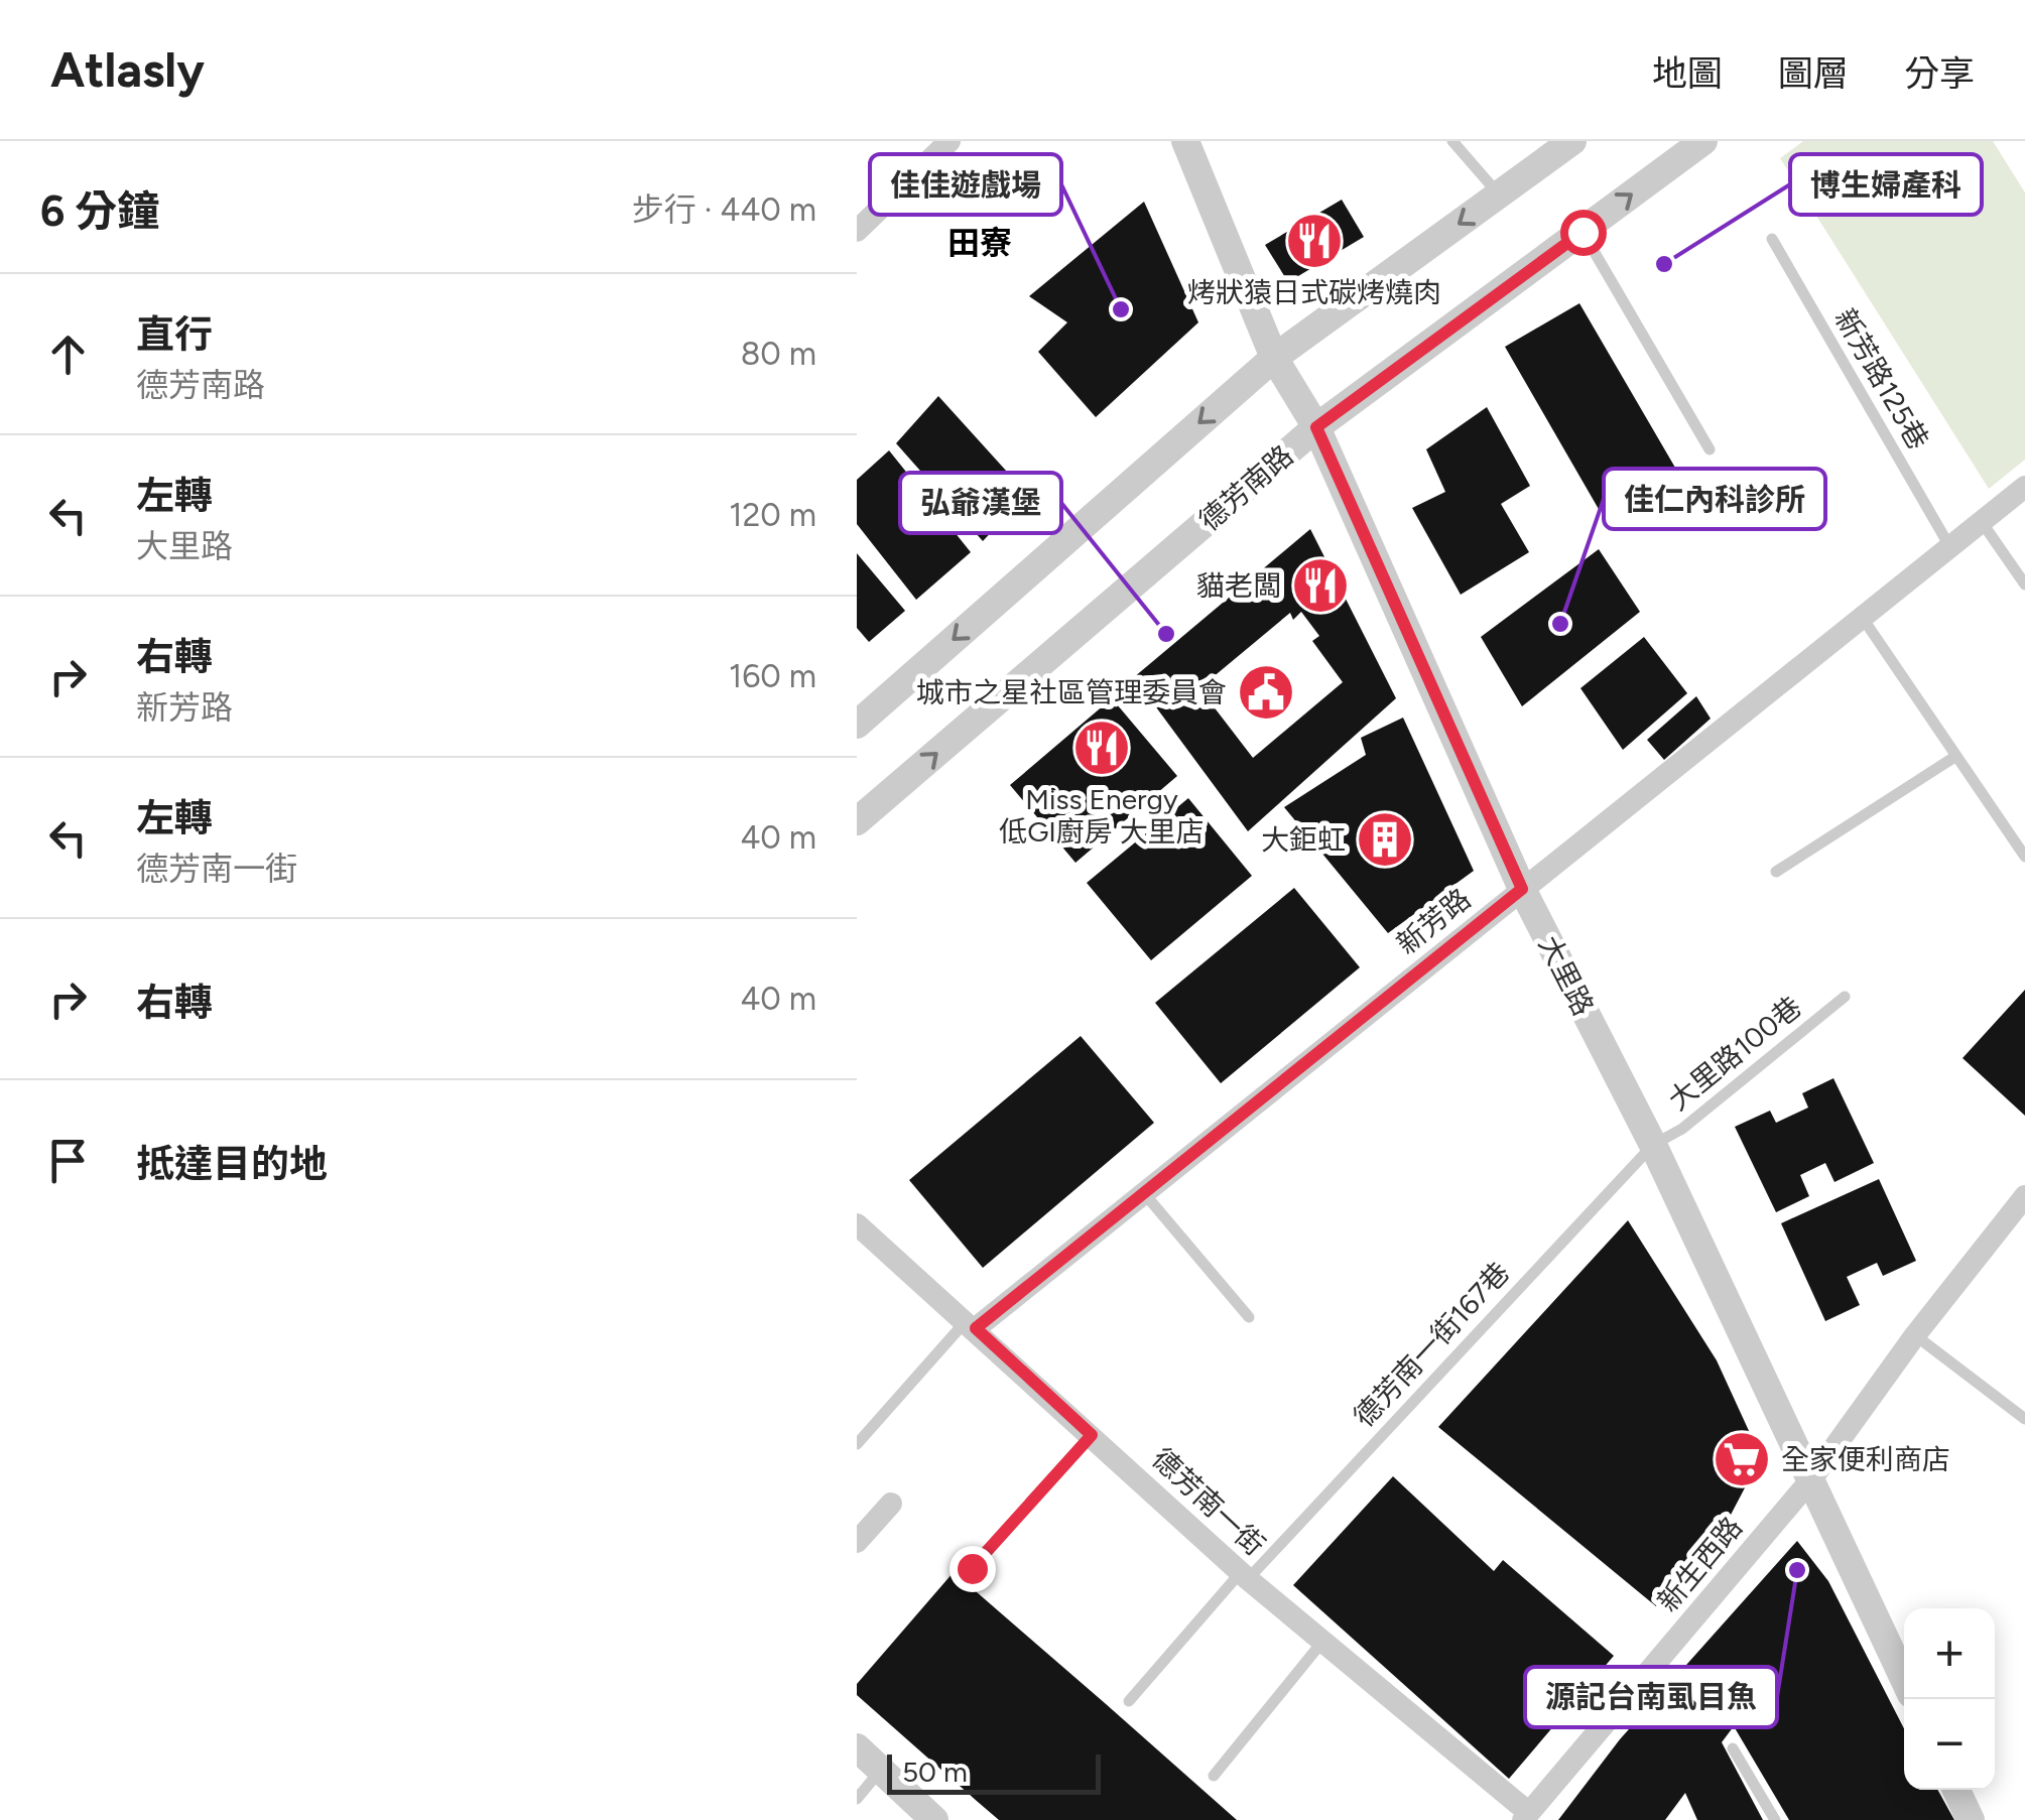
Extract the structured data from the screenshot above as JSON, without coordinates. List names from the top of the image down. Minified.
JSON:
{"streets":{"street":["德芳南路","新芳路","大里路","德芳南一街","新生西路"],"lane":["新芳路125巷","大里路100巷","德芳南一街167巷"]},"crossings":[["新芳路125巷","新芳路"],["德芳南路","大里路"],["新芳路","大里路"],["新芳路","德芳南一街"],["大里路","大里路100巷"],["大里路","德芳南一街167巷"],["大里路","新生西路"],["大里路100巷","德芳南一街167巷"],["德芳南一街167巷","德芳南一街"],["德芳南一街","新生西路"]],"districts":["田寮"],"places":{"restaurant":["烤狀猿日式碳烤燒肉","貓老闆","Miss Energy 低GI廚房 大里店"],"other":["博生婦產科","佳佳遊戲場","佳仁內科診所","弘爺漢堡","源記台南虱目魚"],"public building":["城市之星社區管理委員會"],"building":["大鉅虹"],"supermarket":["全家便利商店"]},"scale_bar":"50 m","page":{"header":"Atlasly","nav":["地圖","圖層","分享"],"heading":["6 分鐘","步行 · 440 m"],"list":[["直行","德芳南路","80 m"],["左轉","大里路","120 m"],["右轉","新芳路","160 m"],["左轉","德芳南一街","40 m"],["右轉","40 m"],"抵達目的地"],"map_buttons":["+","−"],"scale":"50 m"}}
